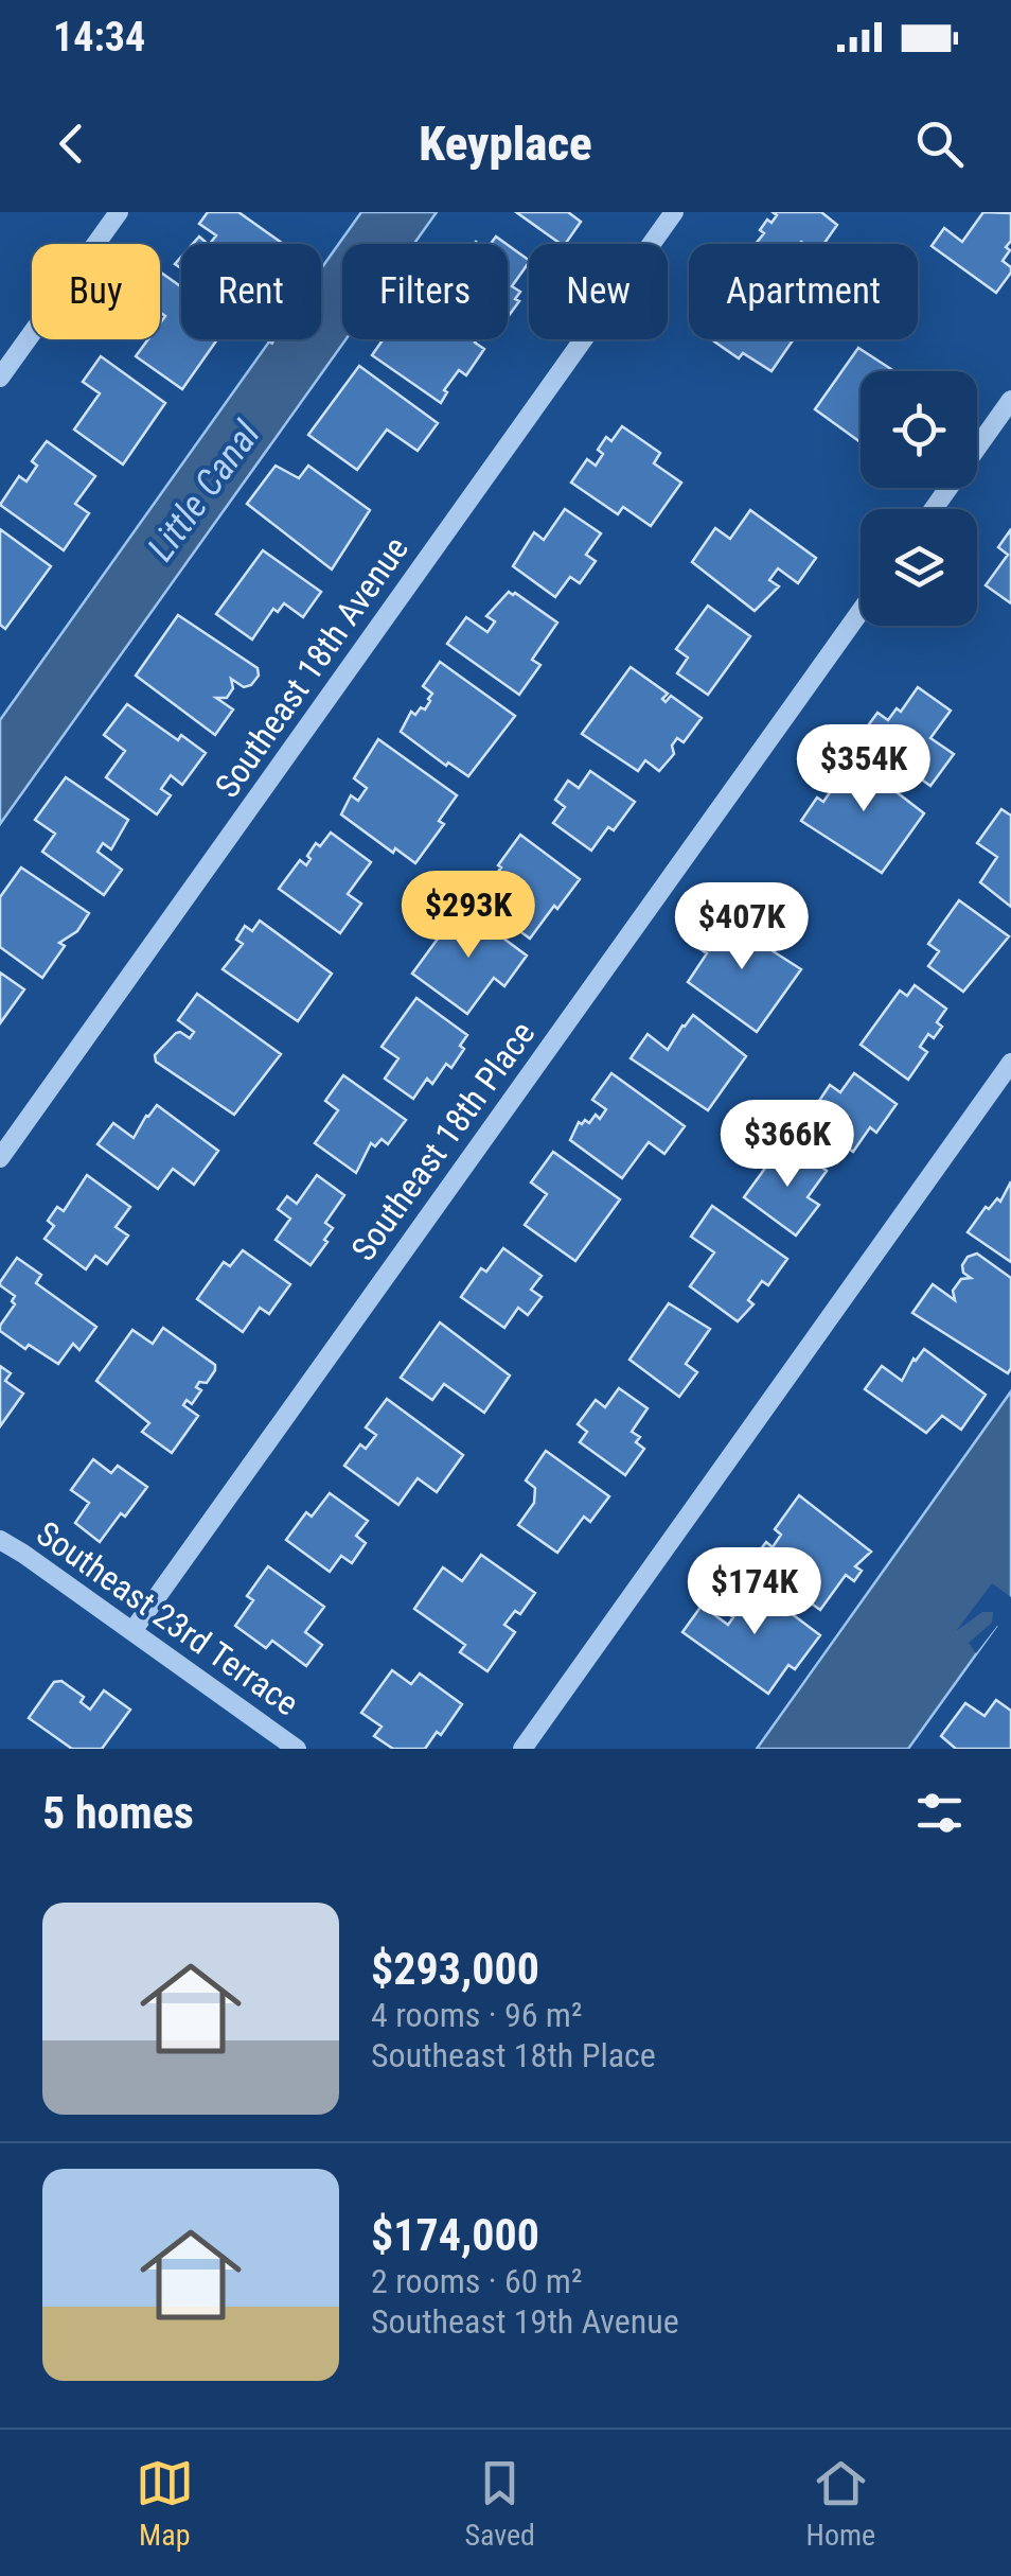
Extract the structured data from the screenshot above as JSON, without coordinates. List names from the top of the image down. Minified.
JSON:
{"streets":{"street":["Southeast 18th Avenue","Southeast 18th Place","Southeast 23rd Terrace"]},"crossings":[["Southeast 18th Place","Southeast 23rd Terrace"]],"water":["Little Canal"],"page":{"status":"14:34","header":"Keyplace","chip":["Buy","Rent","Filters","New","Apartment"],"price":["$354K","$293K","$407K","$366K","$174K"],"heading":"5 homes","list":[{"name":"$293,000","note":"4 rooms · 96 m² · Southeast 18th Place"},{"name":"$174,000","note":"2 rooms · 60 m² · Southeast 19th Avenue"}],"tabs":["Map","Saved","Home"]}}
